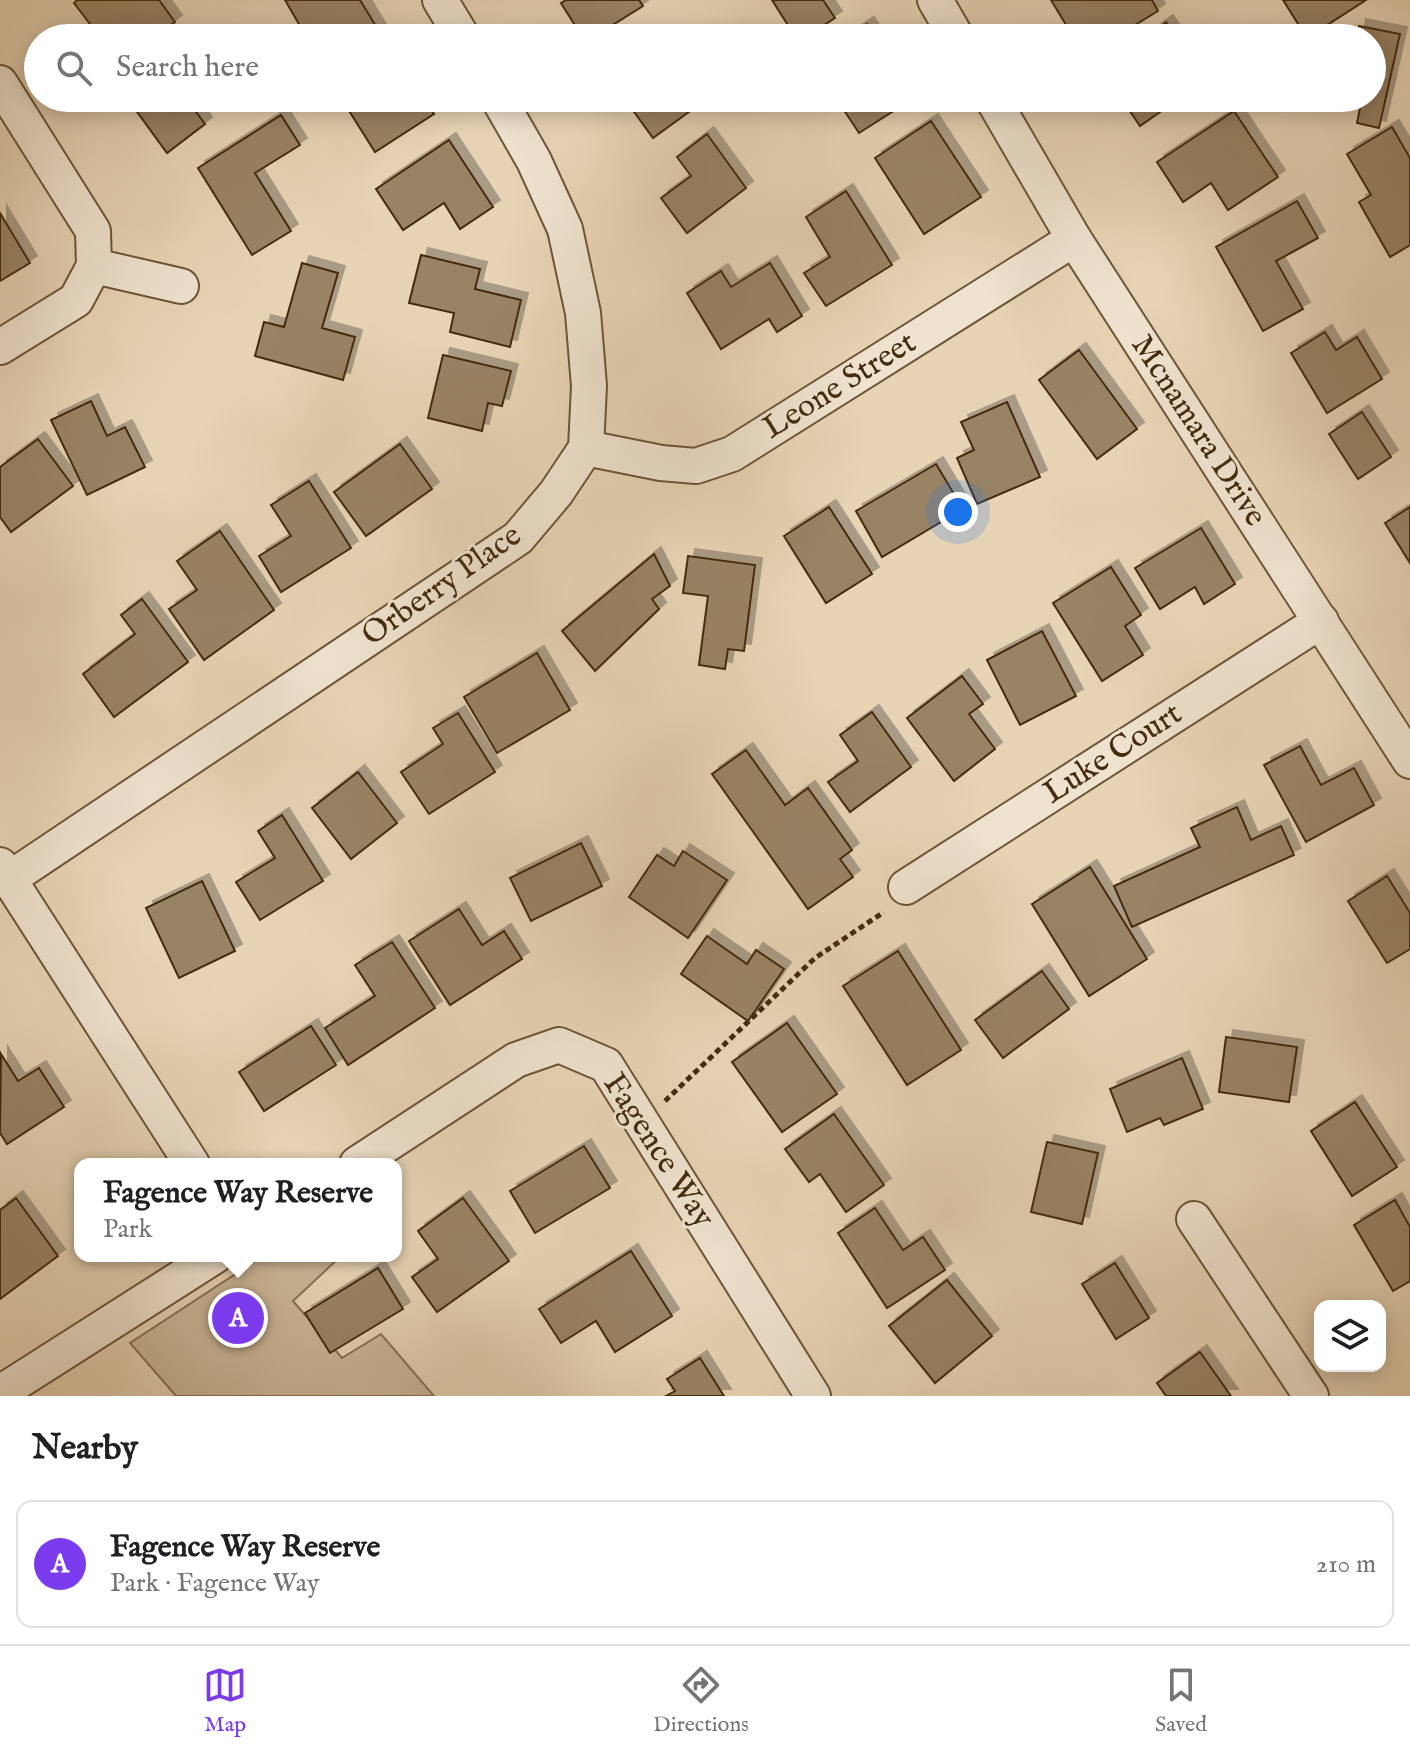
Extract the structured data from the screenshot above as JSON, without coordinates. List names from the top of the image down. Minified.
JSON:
{"streets":{"street":["Leone Street","Mcnamara Drive","Orberry Place","Luke Court","Fagence Way"]},"crossings":[["Leone Street","Mcnamara Drive"],["Leone Street","Orberry Place"],["Mcnamara Drive","Luke Court"]],"page":{"search":"Search here","popup":["Fagence Way Reserve","Park"],"pins":"A","heading":"Nearby","list":[{"mark":"A","name":"Fagence Way Reserve","note":"Park · Fagence Way","value":"210 m"}],"nav":["Map","Directions","Saved"]}}
